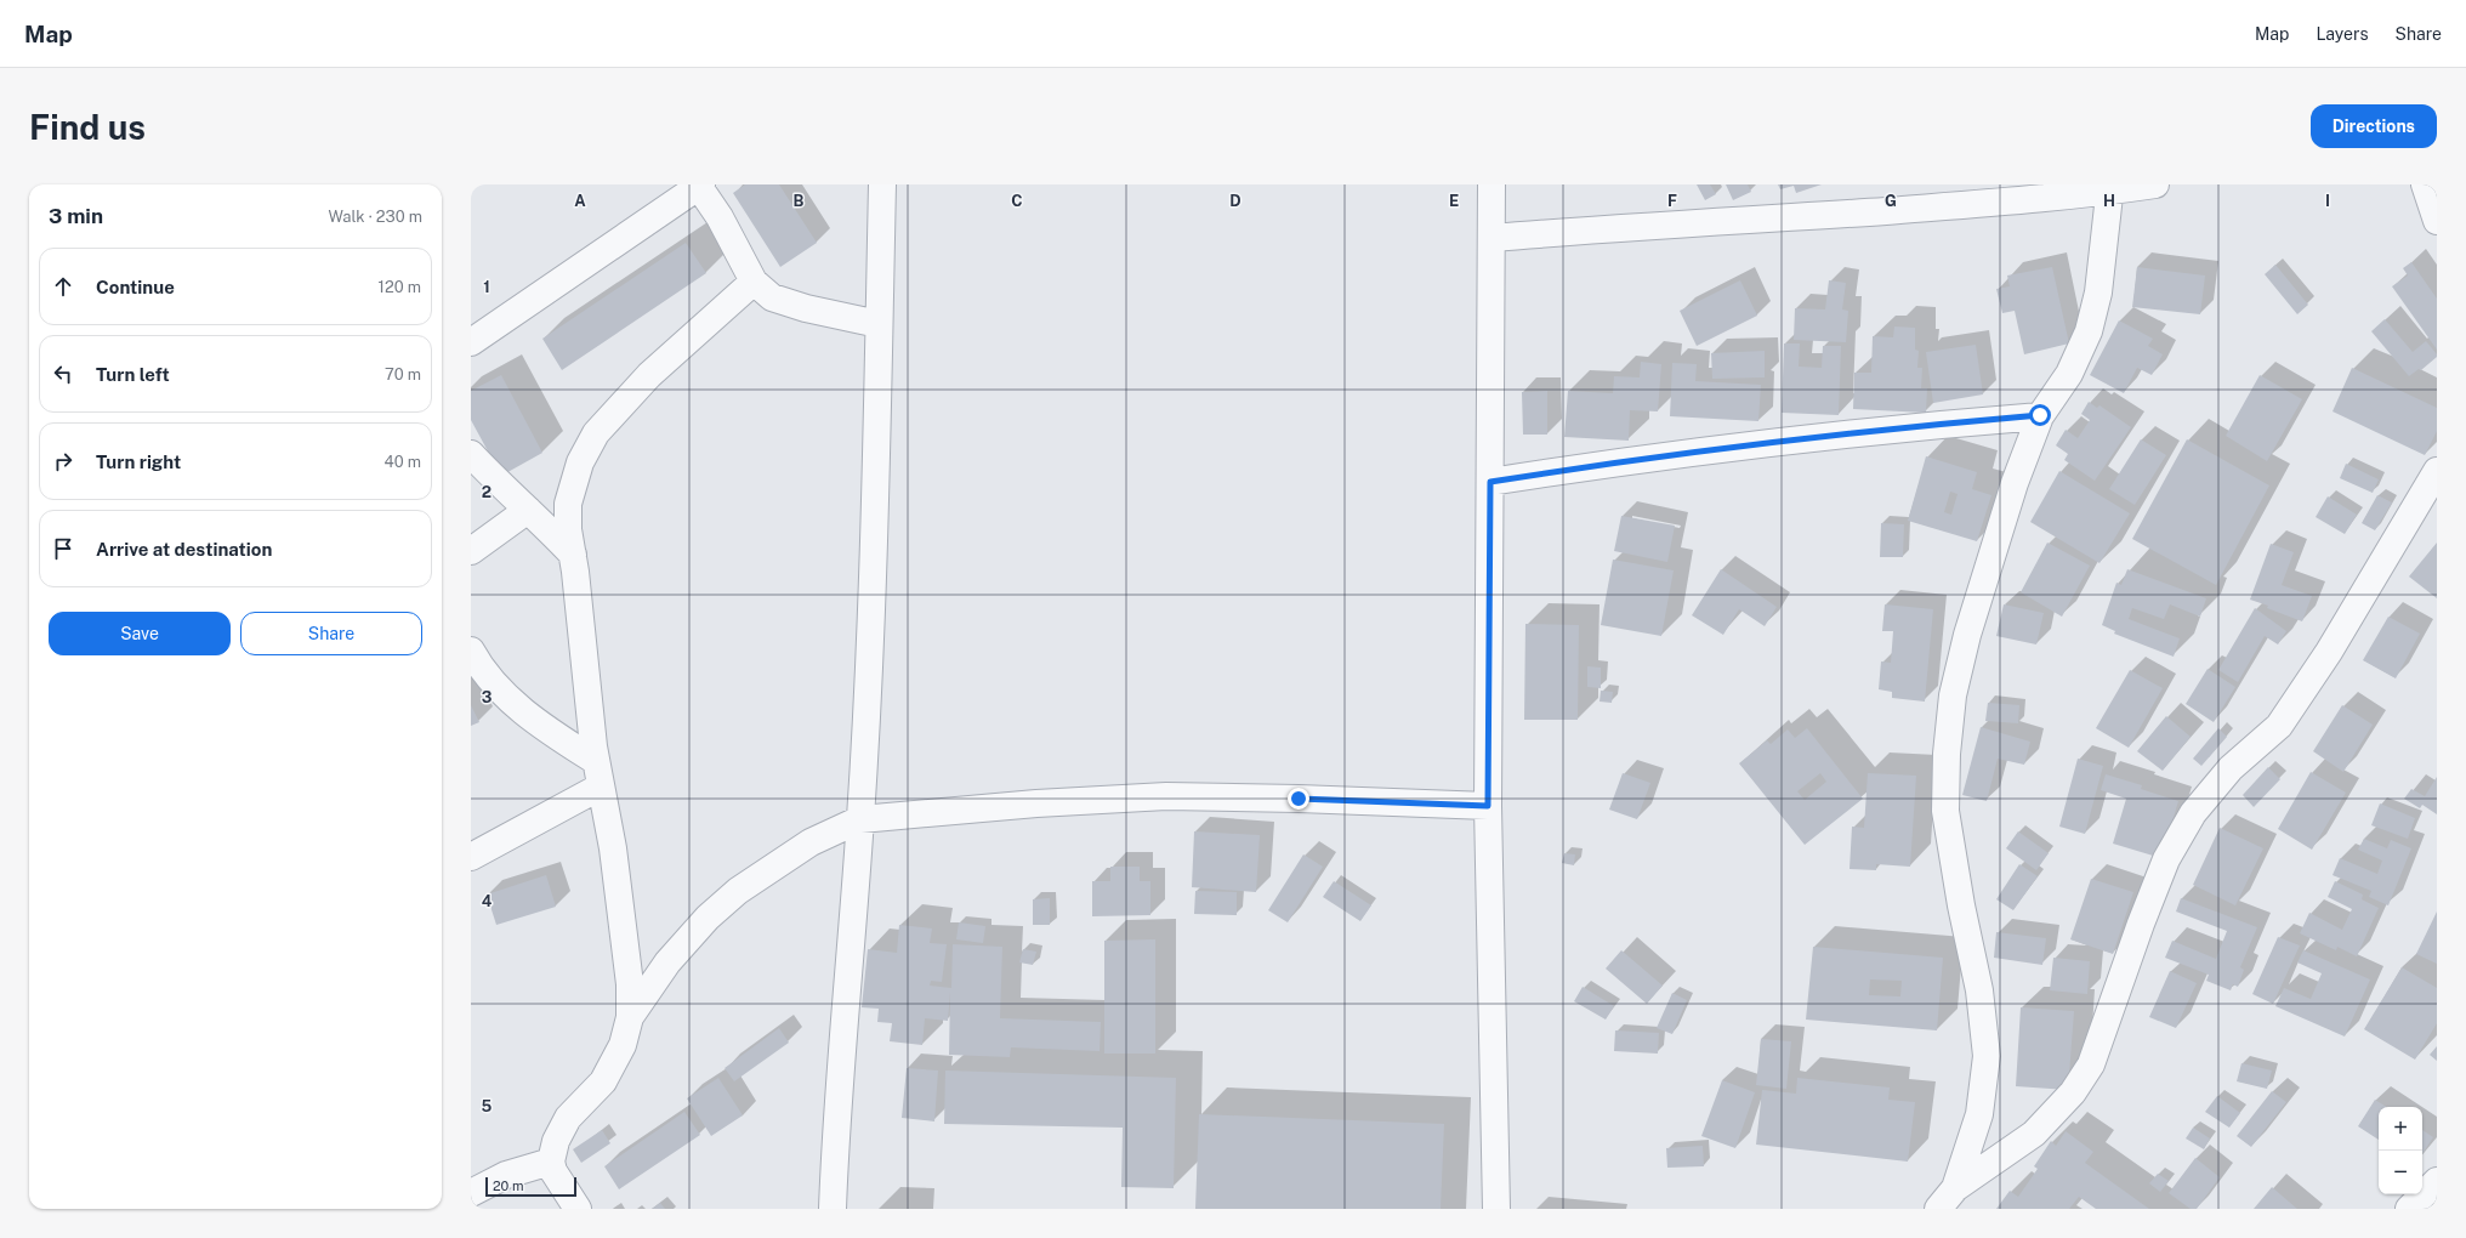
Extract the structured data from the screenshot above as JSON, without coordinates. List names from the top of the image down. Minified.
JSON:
{"scale_bar":"20 m","page":{"header":"Map","nav":["Map","Layers","Share"],"buttons":["Directions",["Save","Share"]],"title":"Find us","heading":["3 min","Walk · 230 m"],"list":[["Continue","120 m"],["Turn left","70 m"],["Turn right","40 m"],"Arrive at destination"],"map_buttons":["+","−"],"scale":"20 m"},"grid":{"columns":["A","B","C","D","E","F","G","H","I"],"rows":["1","2","3","4","5"]}}
